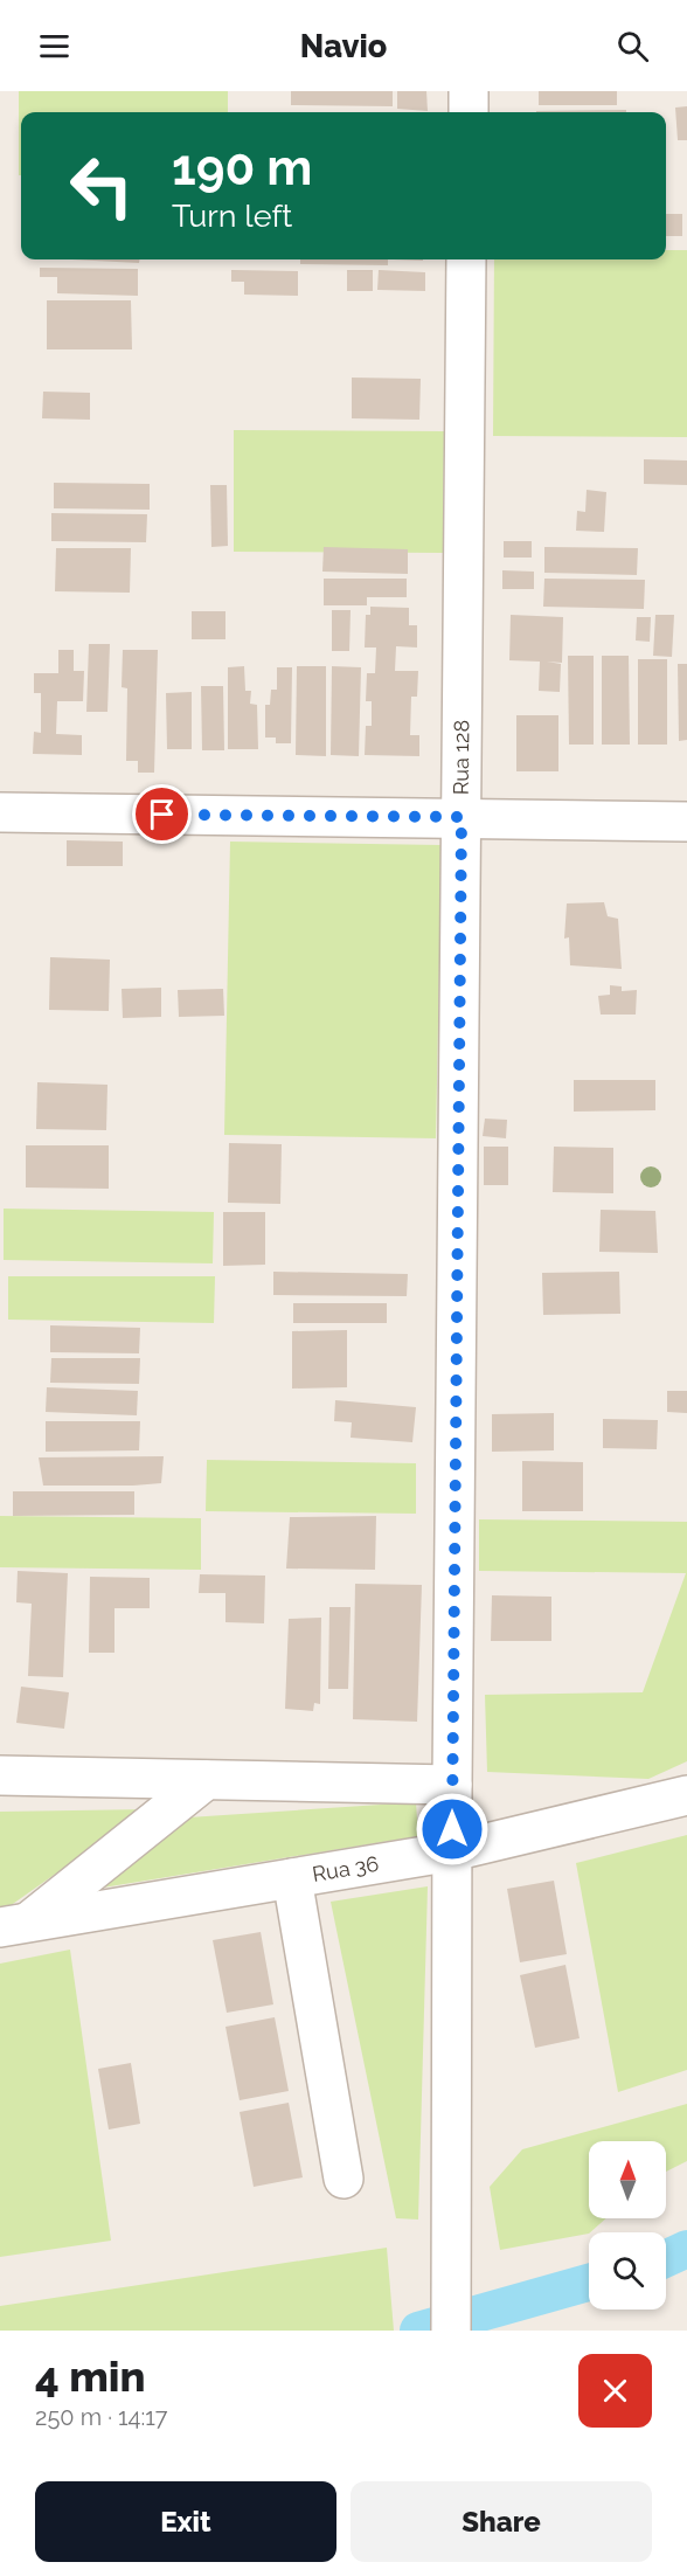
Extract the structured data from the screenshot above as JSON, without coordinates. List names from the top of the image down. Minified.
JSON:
{"streets":{"street":["Rua 128","Rua 36"]},"crossings":[["Rua 128","Rua 36"]],"north":"top","page":{"header":"Navio","turn":["190 m","Turn left"],"heading":["4 min","250 m · 14:17"],"buttons":["Exit","Share"]}}
